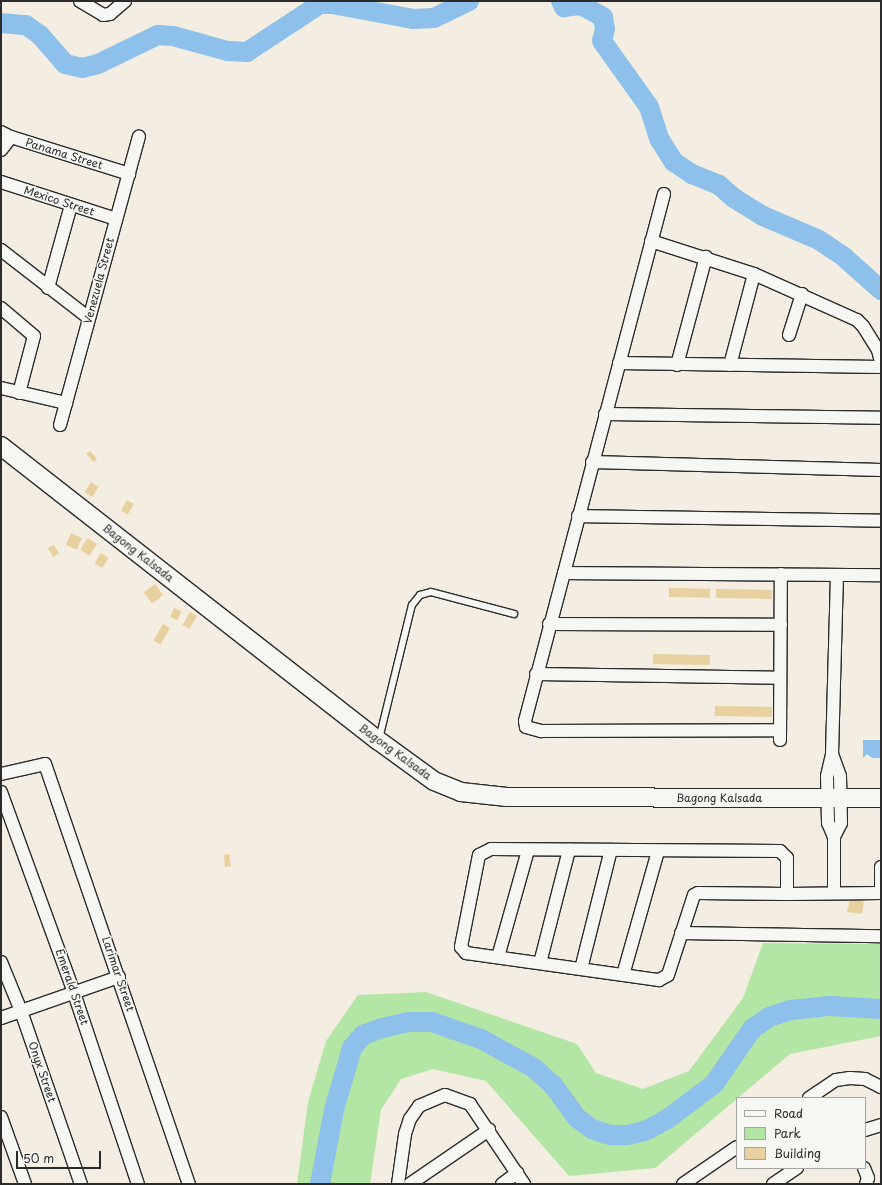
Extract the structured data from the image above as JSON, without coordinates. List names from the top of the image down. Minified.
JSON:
{"streets":{"street":["Panama Street","Mexico Street","Venezuela Street","Bagong Kalsada","Larimar Street","Emerald Street","Onyx Street"]},"crossings":[["Panama Street","Venezuela Street"],["Mexico Street","Venezuela Street"]],"legend":["Road","Park","Building"],"scale_bar":"50 m"}
